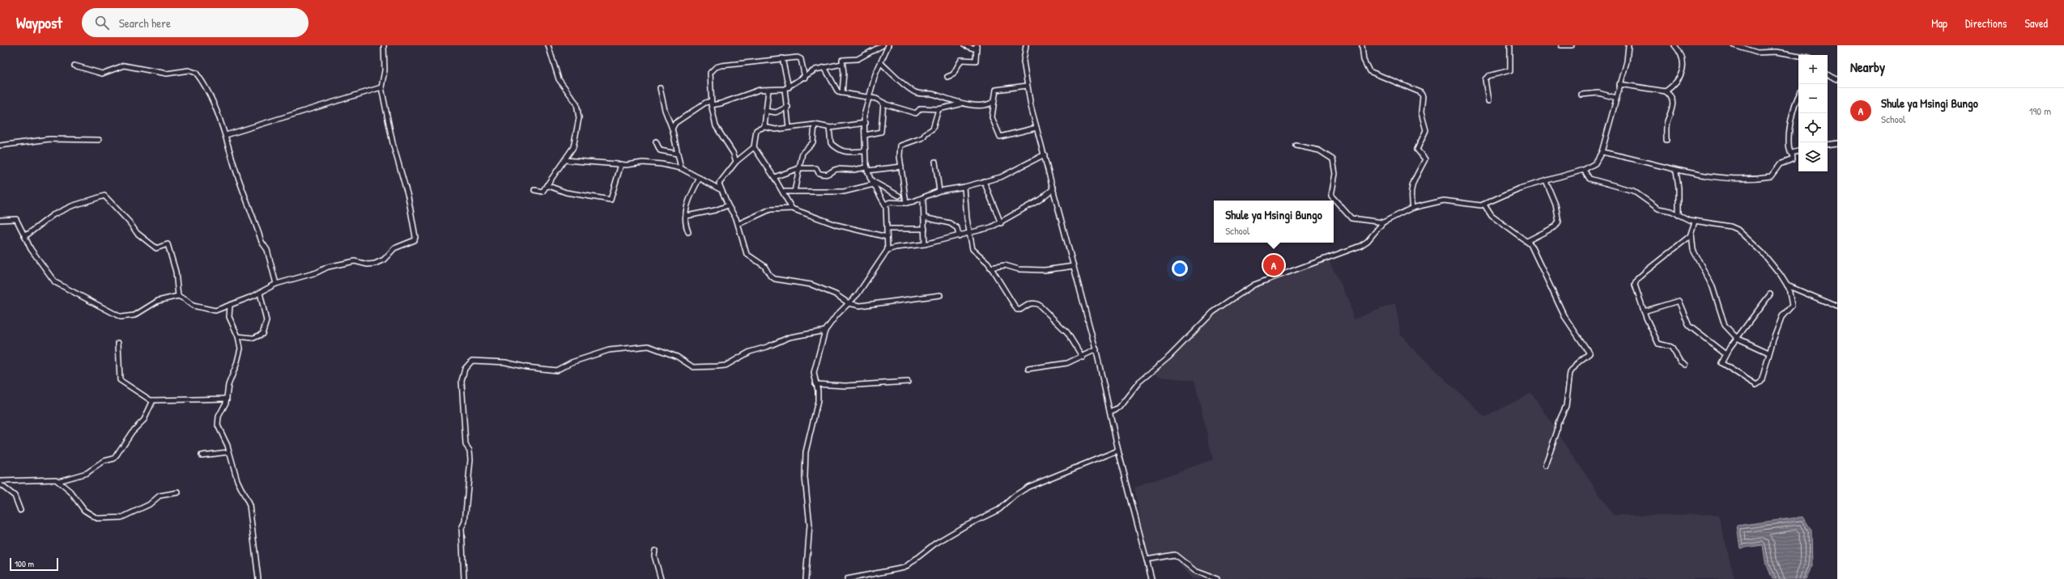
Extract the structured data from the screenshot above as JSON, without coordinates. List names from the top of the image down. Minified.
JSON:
{"scale_bar":"100 m","page":{"header":"Waypost","search":"Search here","nav":["Map","Directions","Saved"],"heading":"Nearby","map_buttons":["+","−"],"list":[{"mark":"A","name":"Shule ya Msingi Bungo","note":"School","value":"190 m"}],"popup":["Shule ya Msingi Bungo","School"],"pins":"A","scale":"100 m"}}
